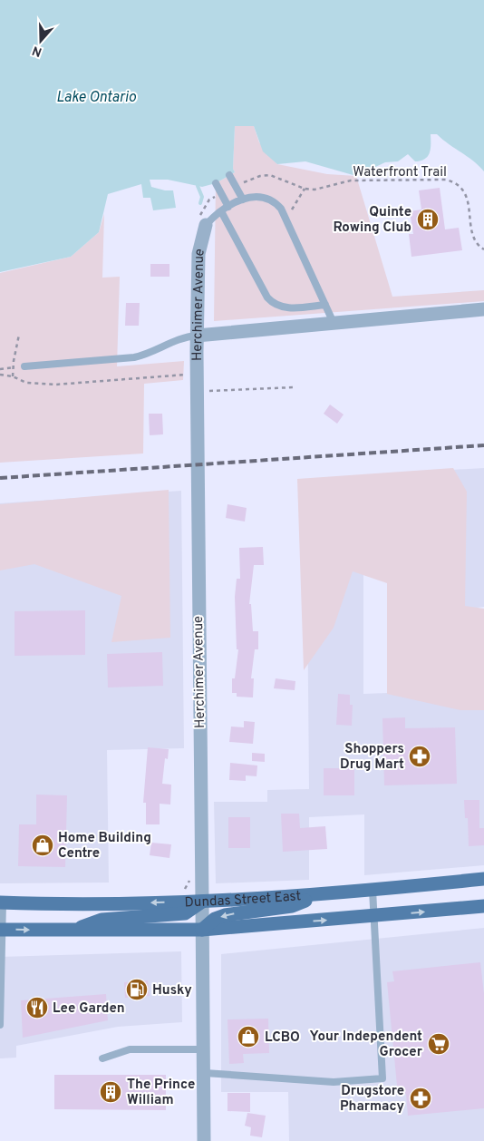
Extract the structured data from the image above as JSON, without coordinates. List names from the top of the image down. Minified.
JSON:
{"streets":{"main road":["Dundas Street East"],"street":["Herchimer Avenue"],"path":["Waterfront Trail"]},"crossings":[["Herchimer Avenue","Dundas Street East"]],"water":["Lake Ontario"],"places":{"building":["Quinte Rowing Club","The Prince William"],"pharmacy":["Shoppers Drug Mart","Drugstore Pharmacy"],"shop":["Home Building Centre","LCBO"],"fuel station":["Husky"],"restaurant":["Lee Garden"],"supermarket":["Your Independent Grocer"]},"north":"bottom"}
